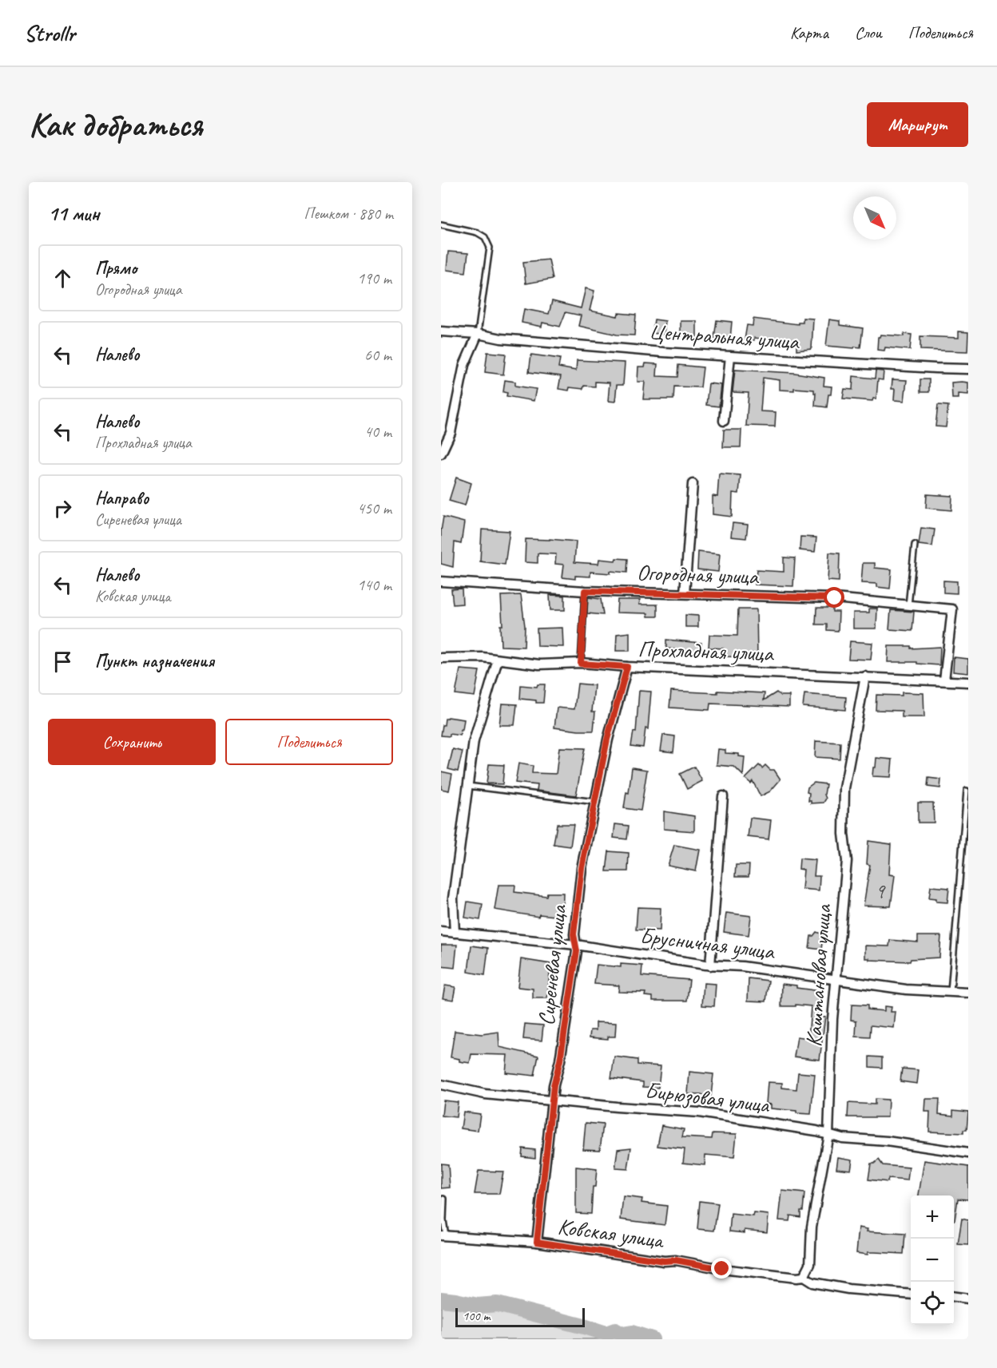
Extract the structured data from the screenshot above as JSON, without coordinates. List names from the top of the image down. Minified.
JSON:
{"streets":{"street":["Центральная улица","Огородная улица","Прохладная улица","Брусничная улица","Сиреневая улица","Каштановая улица","Бирюзовая улица","Ковская улица"]},"crossings":[["Огородная улица","Прохладная улица"],["Прохладная улица","Сиреневая улица"],["Прохладная улица","Каштановая улица"],["Брусничная улица","Сиреневая улица"],["Брусничная улица","Каштановая улица"],["Сиреневая улица","Бирюзовая улица"],["Сиреневая улица","Ковская улица"],["Каштановая улица","Бирюзовая улица"],["Каштановая улица","Ковская улица"]],"house_numbers":["9"],"scale_bar":"100 m","north":"bottom right","page":{"header":"Strollr","nav":["Карта","Слои","Поделиться"],"buttons":["Маршрут",["Сохранить","Поделиться"]],"title":"Как добраться","heading":["11 мин","Пешком · 880 m"],"list":[["Прямо","Огородная улица","190 m"],["Налево","60 m"],["Налево","Прохладная улица","40 m"],["Направо","Сиреневая улица","450 m"],["Налево","Ковская улица","140 m"],"Пункт назначения"],"map_buttons":["+","−"],"scale":"100 m"}}
